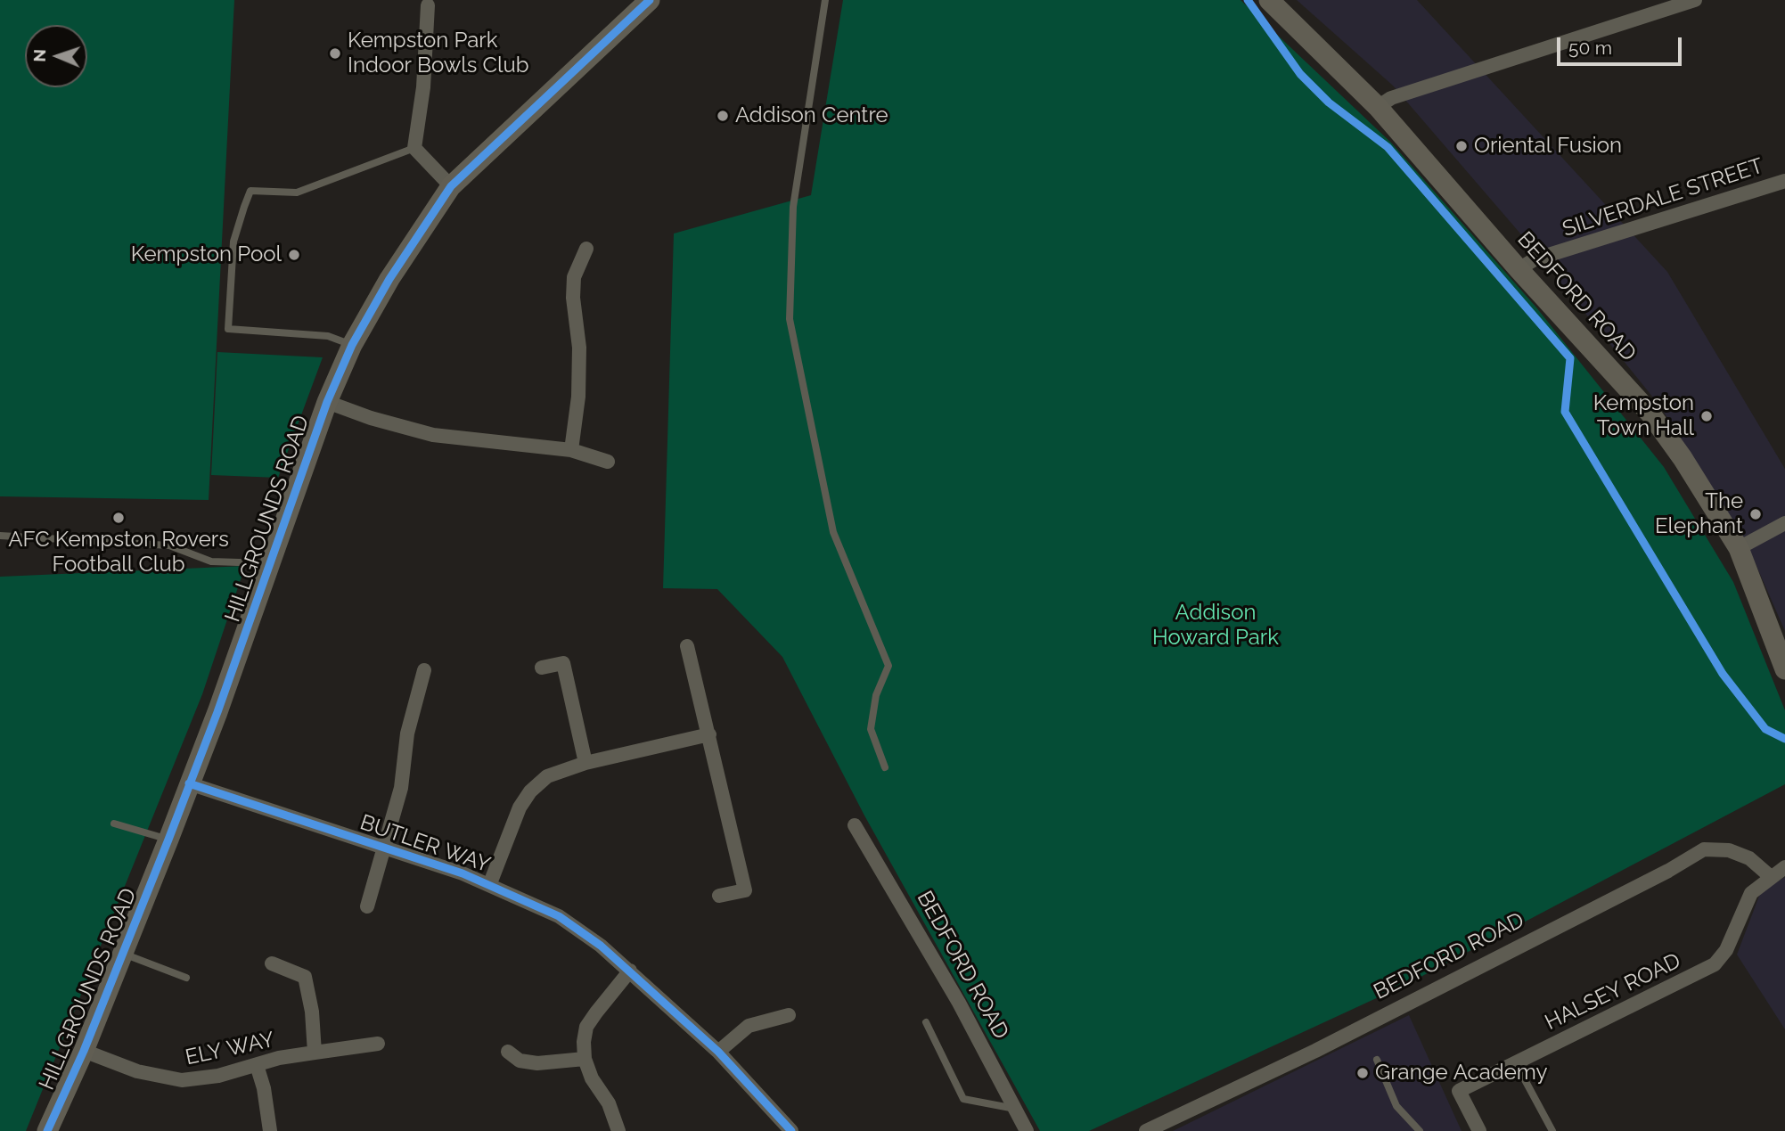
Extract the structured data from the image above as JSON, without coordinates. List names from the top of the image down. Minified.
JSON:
{"streets":{"street":["SILVERDALE STREET","BEDFORD ROAD","HILLGROUNDS ROAD","BUTLER WAY","HALSEY ROAD","ELY WAY"]},"crossings":[["SILVERDALE STREET","BEDFORD ROAD"],["BEDFORD ROAD","HALSEY ROAD"],["HILLGROUNDS ROAD","BUTLER WAY"],["HILLGROUNDS ROAD","ELY WAY"]],"parks":["Addison Howard Park"],"places":["Kempston Park Indoor Bowls Club","Addison Centre","Oriental Fusion","Kempston Pool","Kempston Town Hall","The Elephant","AFC Kempston Rovers Football Club","Grange Academy"],"scale_bar":"50 m","north":"left"}
